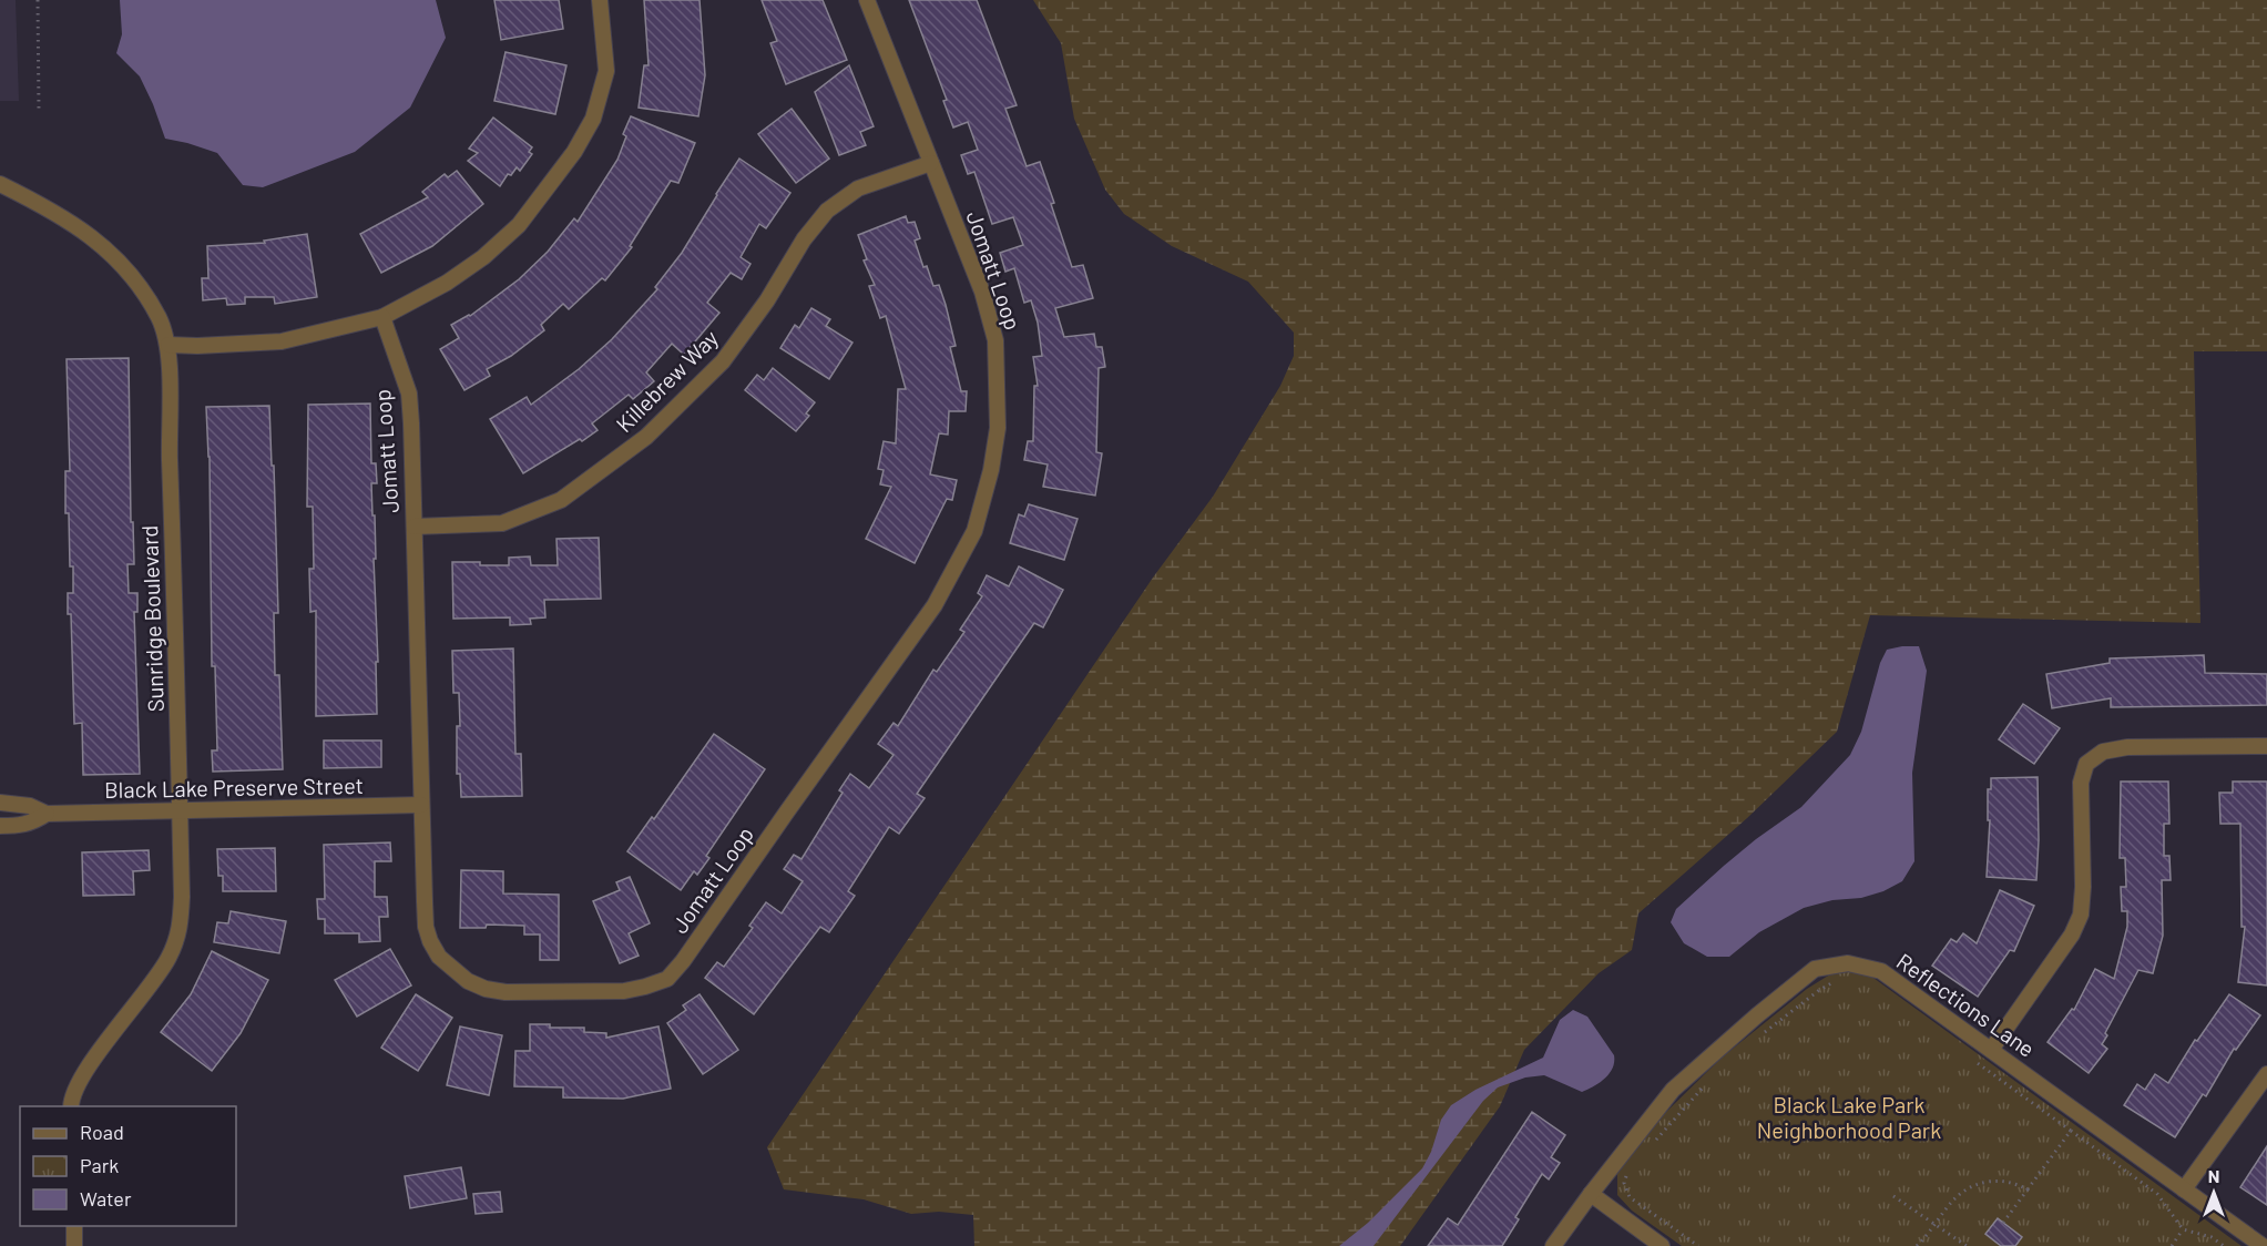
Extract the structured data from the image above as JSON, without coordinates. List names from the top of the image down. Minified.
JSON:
{"streets":{"street":["Jomatt Loop","Killebrew Way","Sunridge Boulevard","Black Lake Preserve Street","Reflections Lane"]},"crossings":[["Jomatt Loop","Killebrew Way"],["Jomatt Loop","Black Lake Preserve Street"],["Sunridge Boulevard","Black Lake Preserve Street"]],"parks":["Black Lake Park Neighborhood Park"],"legend":["Road","Park","Water"],"north":"top"}
